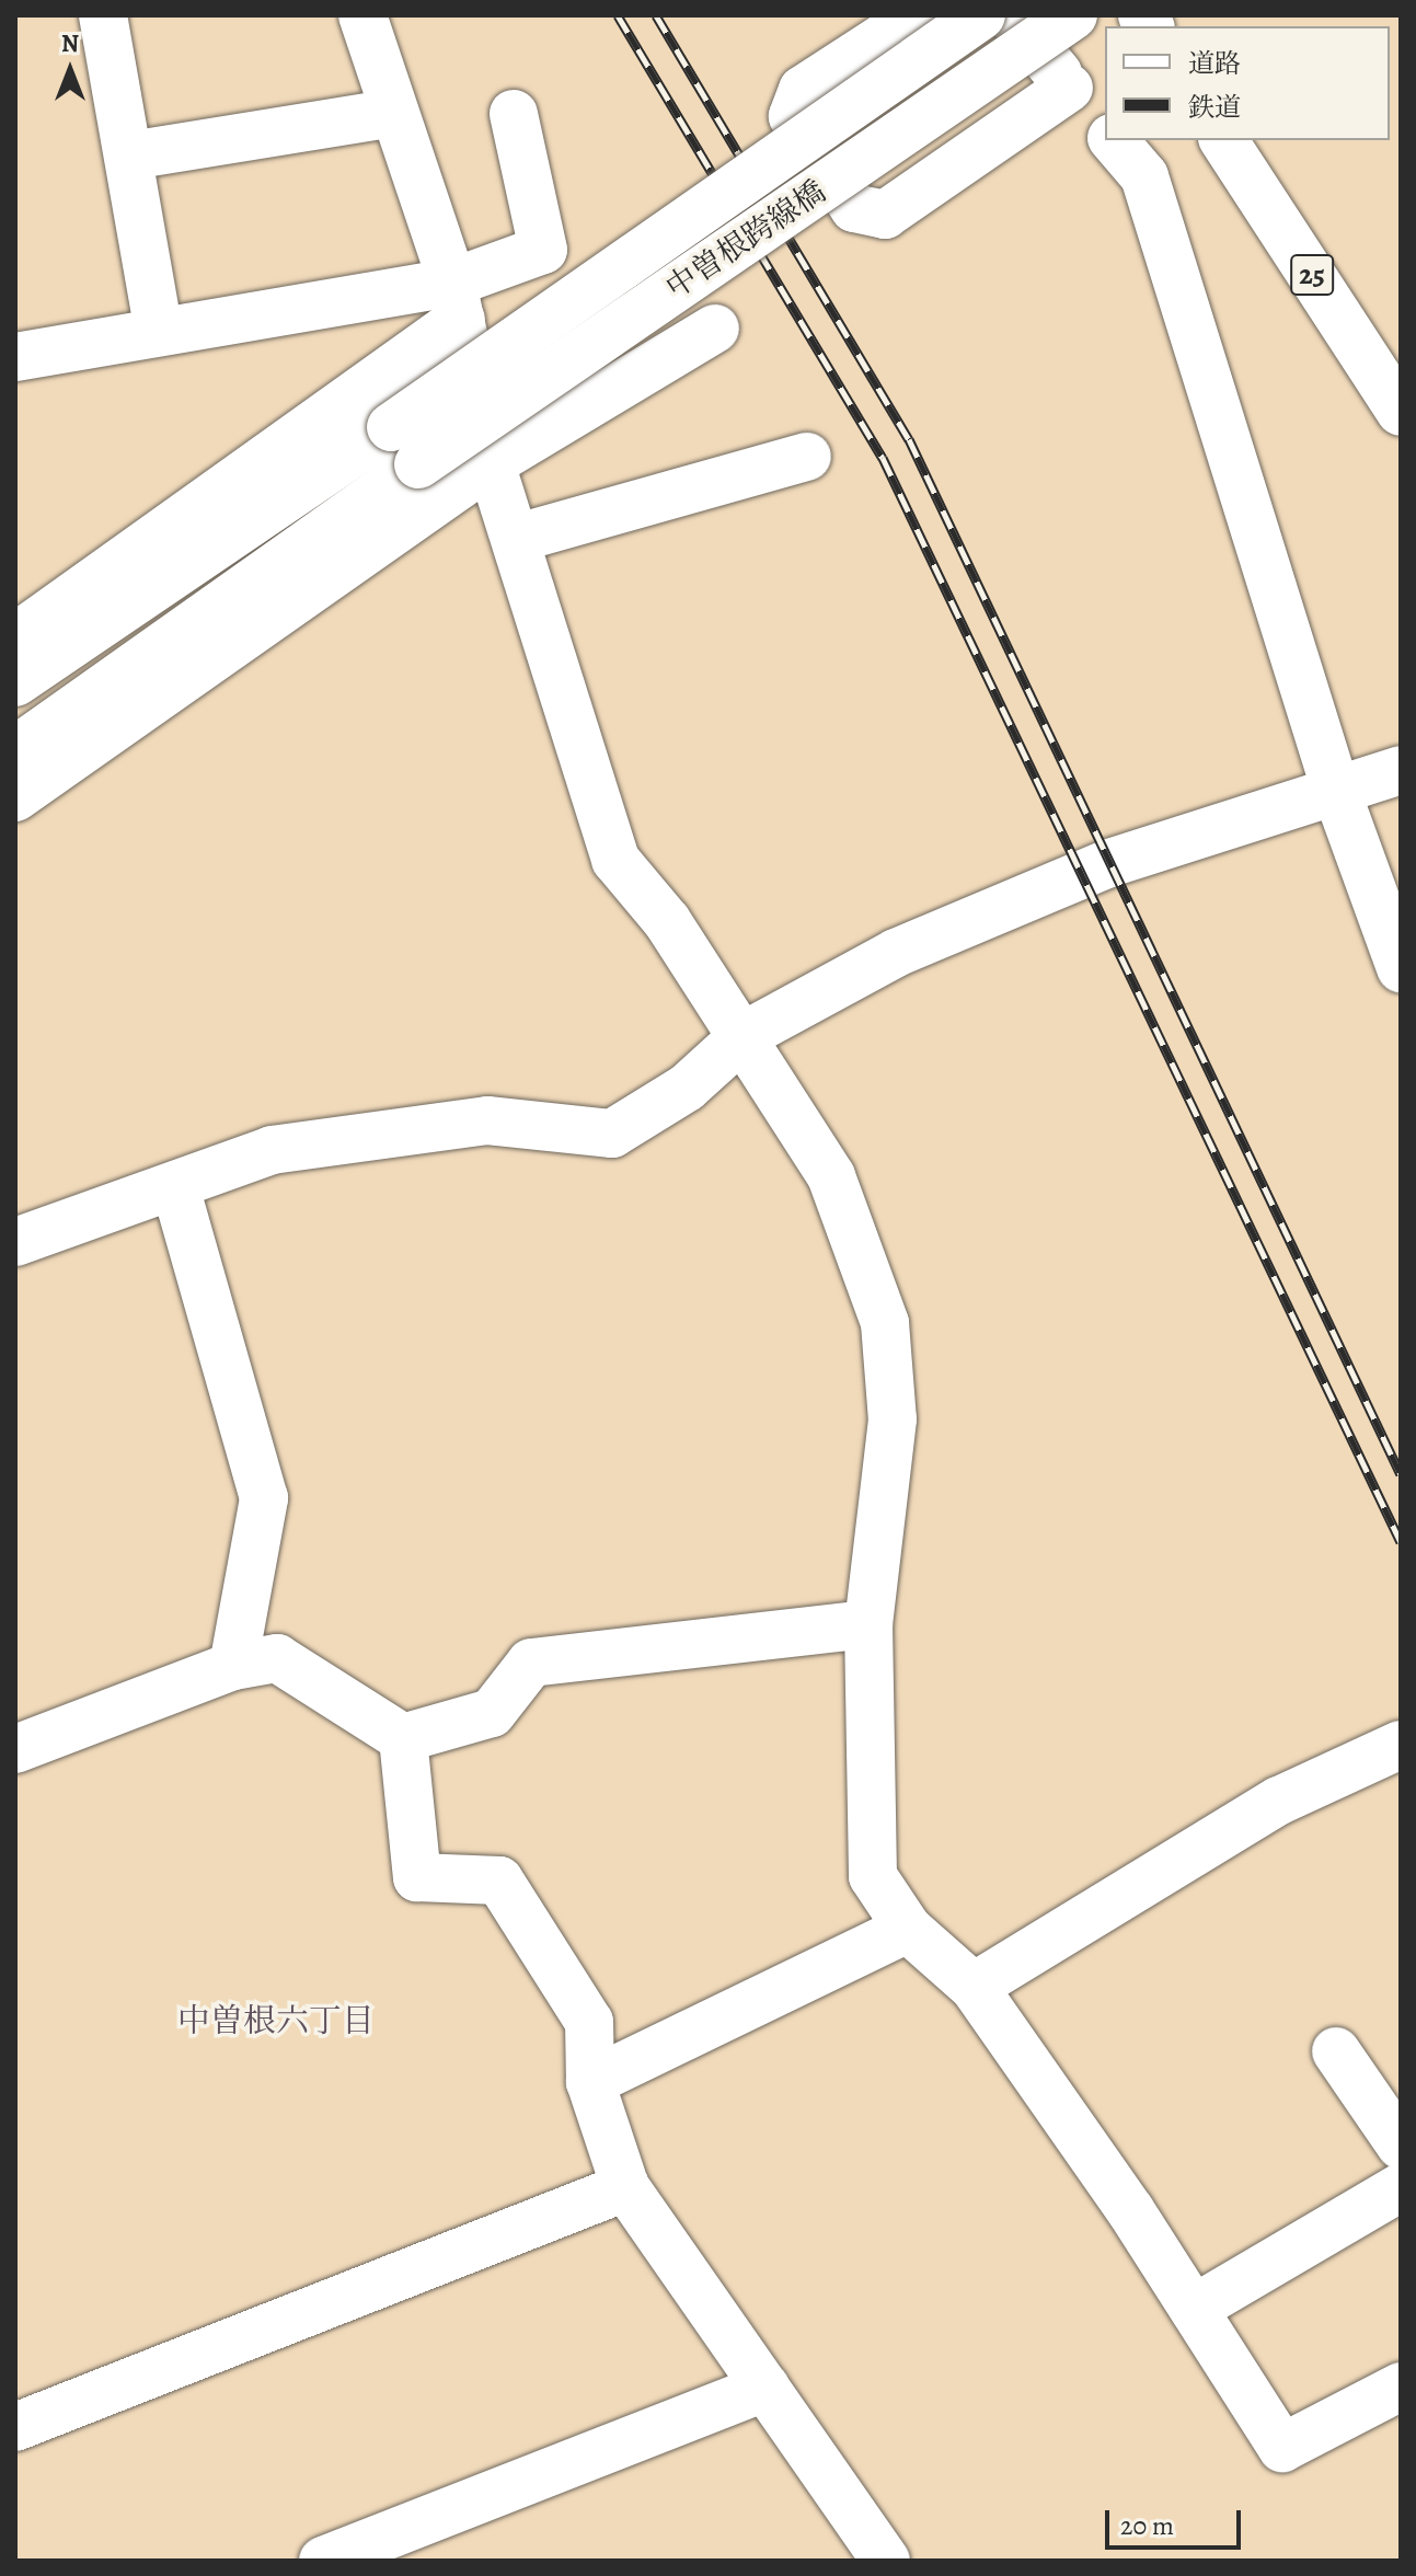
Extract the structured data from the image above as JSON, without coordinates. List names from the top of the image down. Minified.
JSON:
{"streets":{"street":["中曽根跨線橋","25"]},"districts":["中曽根六丁目"],"legend":["道路","鉄道"],"scale_bar":"20 m","north":"top"}
